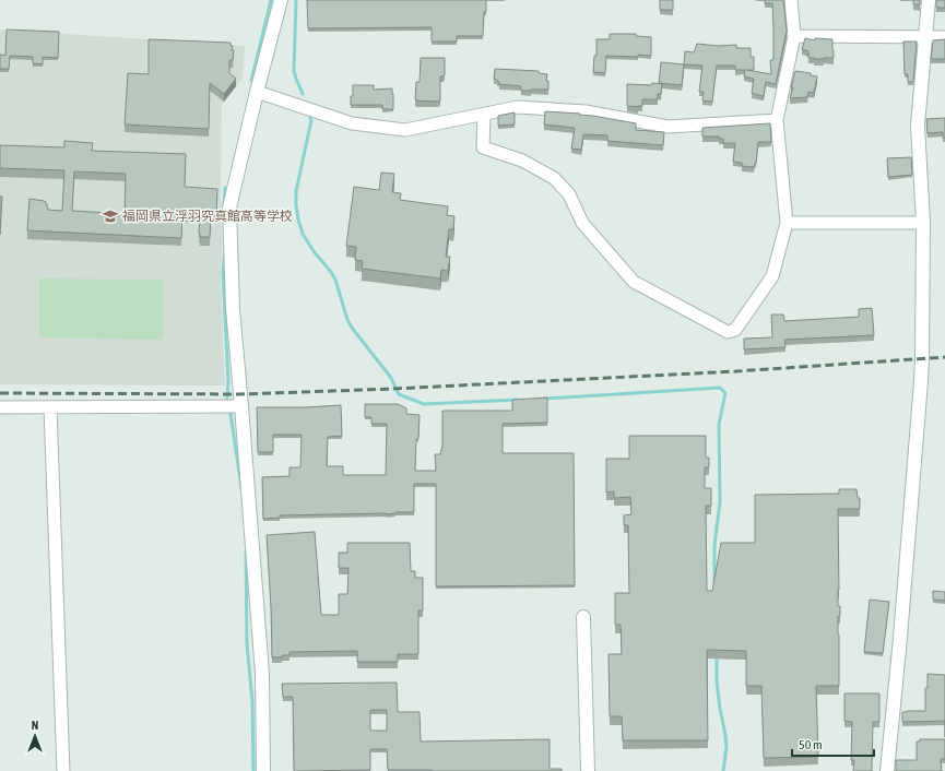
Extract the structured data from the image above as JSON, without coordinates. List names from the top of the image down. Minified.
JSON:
{"places":{"school or university":["福岡県立浮羽究真館高等学校"]},"scale_bar":"50 m","north":"top"}
